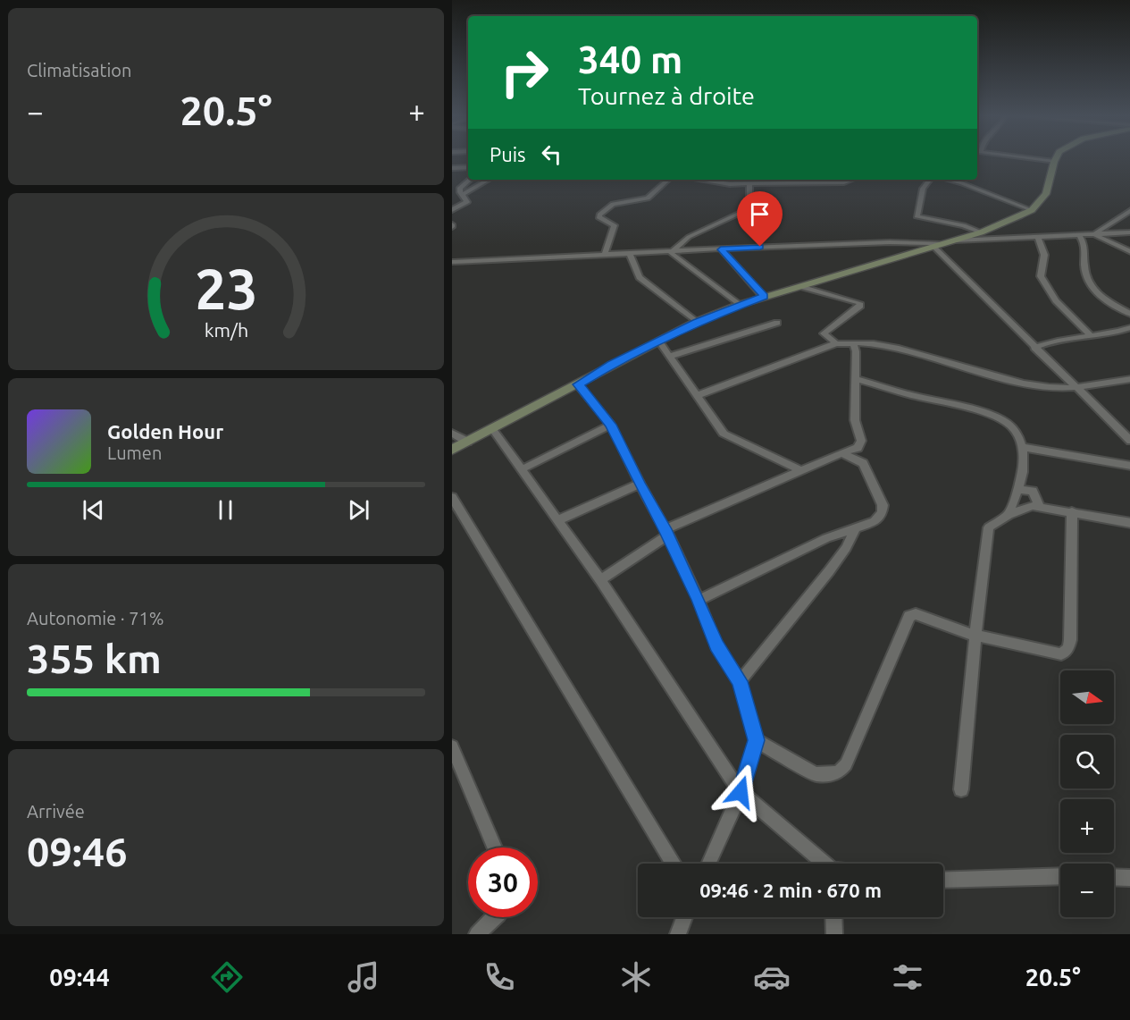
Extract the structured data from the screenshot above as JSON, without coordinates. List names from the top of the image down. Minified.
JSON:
{"north":"right","page":{"tile":["Climatisation",["Autonomie · 71%","355 km"],["Arrivée","09:46"]],"turn":["340 m","Tournez à droite"],"heat":["−","20.5°","+"],"then":"Puis","song":["Golden Hour","Lumen"],"map_buttons":["+","−"],"limit":"30","trip":"09:46 · 2 min · 670 m","tabs":["09:44","20.5°"],"gauge":["23","km/h"]}}
